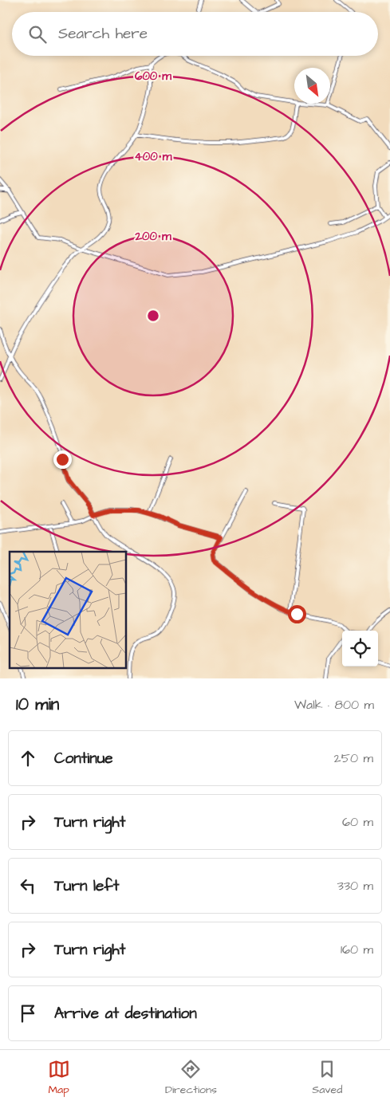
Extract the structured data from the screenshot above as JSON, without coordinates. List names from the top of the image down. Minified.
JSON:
{"north":"bottom right","page":{"search":"Search here","heading":["10 min","Walk · 800 m"],"list":[["Continue","250 m"],["Turn right","60 m"],["Turn left","330 m"],["Turn right","160 m"],"Arrive at destination"],"nav":["Map","Directions","Saved"]},"rings":["600 m","400 m","200 m"]}
